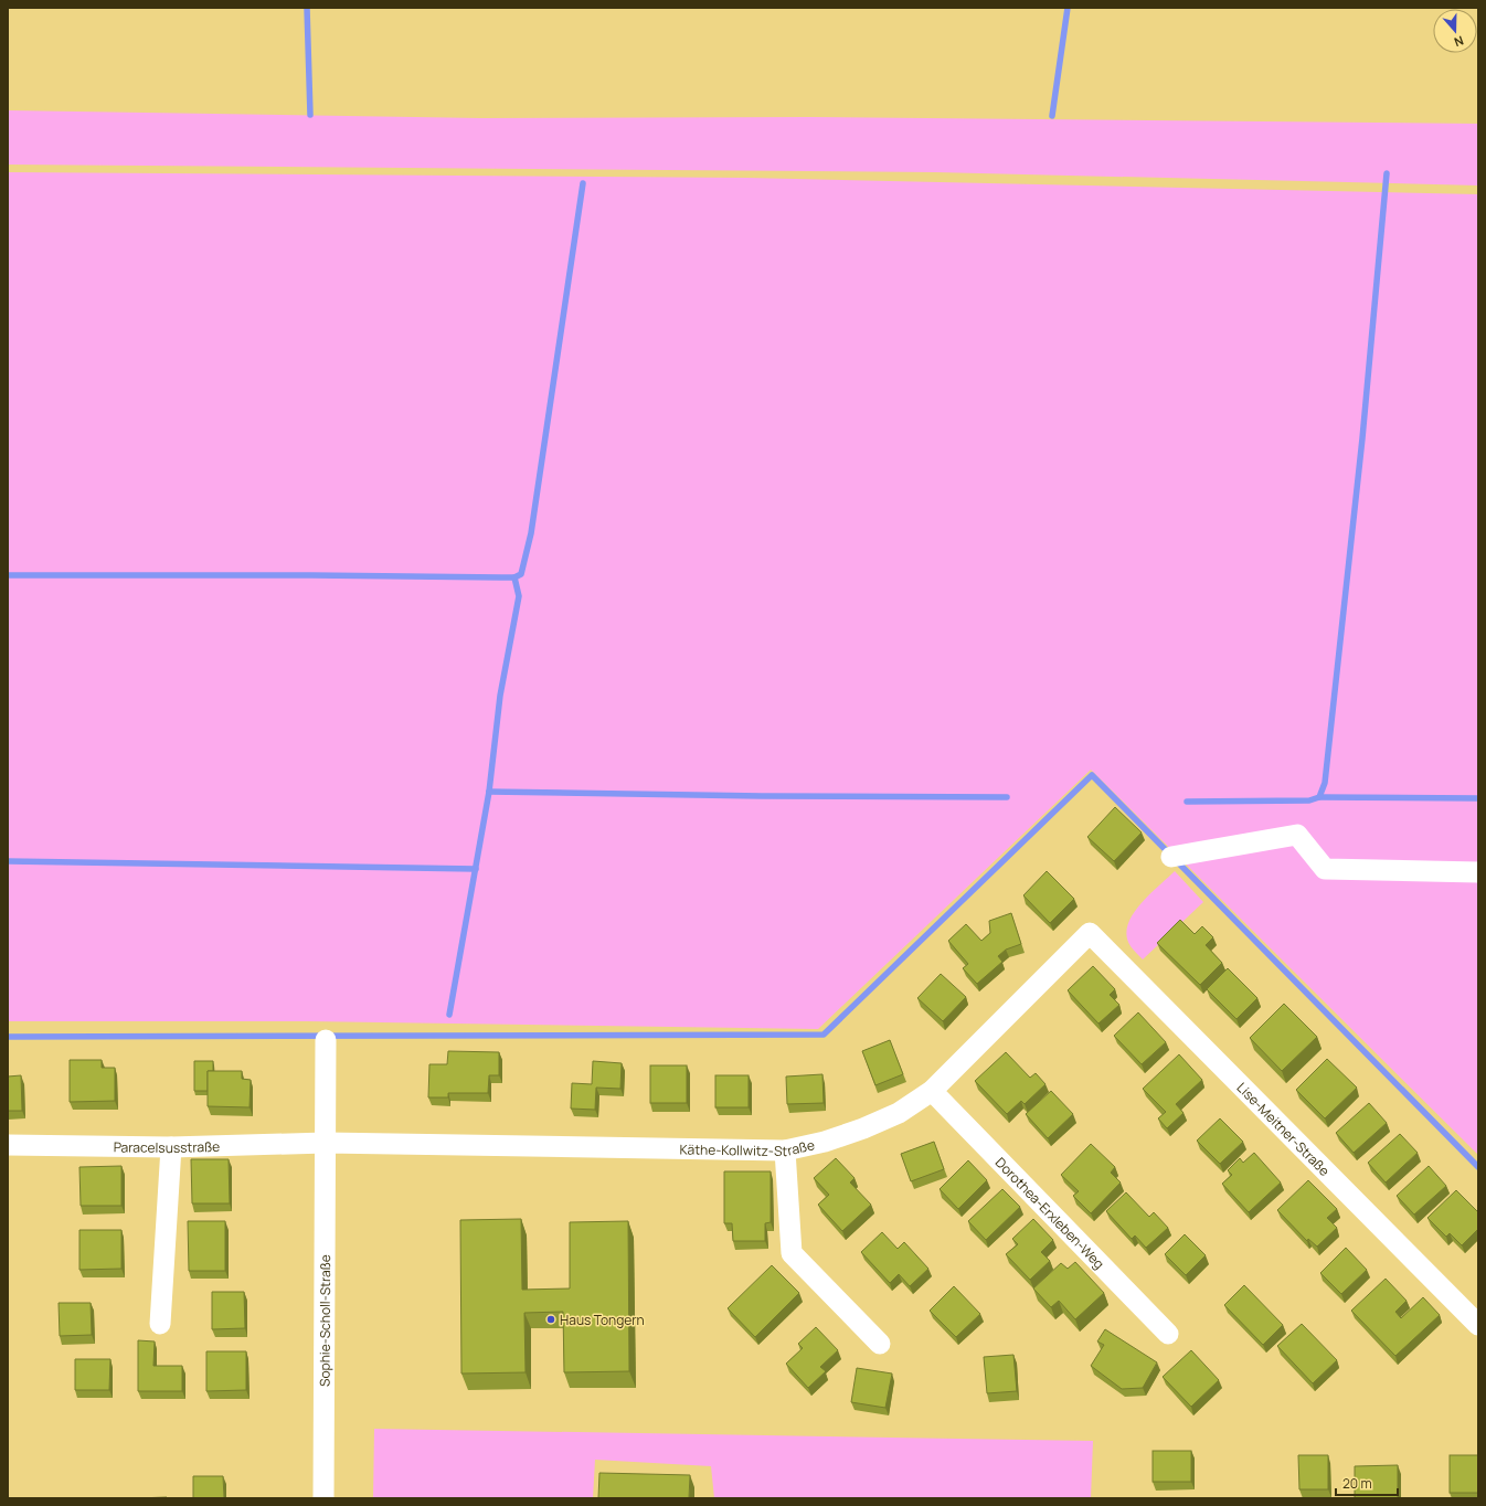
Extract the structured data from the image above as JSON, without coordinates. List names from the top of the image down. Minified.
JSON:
{"streets":{"street":["Lise-Meitner-Straße","Paracelsusstraße","Käthe-Kollwitz-Straße","Dorothea-Erxleben-Weg","Sophie-Scholl-Straße"]},"crossings":[["Lise-Meitner-Straße","Käthe-Kollwitz-Straße"],["Paracelsusstraße","Käthe-Kollwitz-Straße"],["Paracelsusstraße","Sophie-Scholl-Straße"],["Käthe-Kollwitz-Straße","Dorothea-Erxleben-Weg"],["Käthe-Kollwitz-Straße","Sophie-Scholl-Straße"]],"places":["Haus Tongern"],"scale_bar":"20 m","north":"bottom"}
